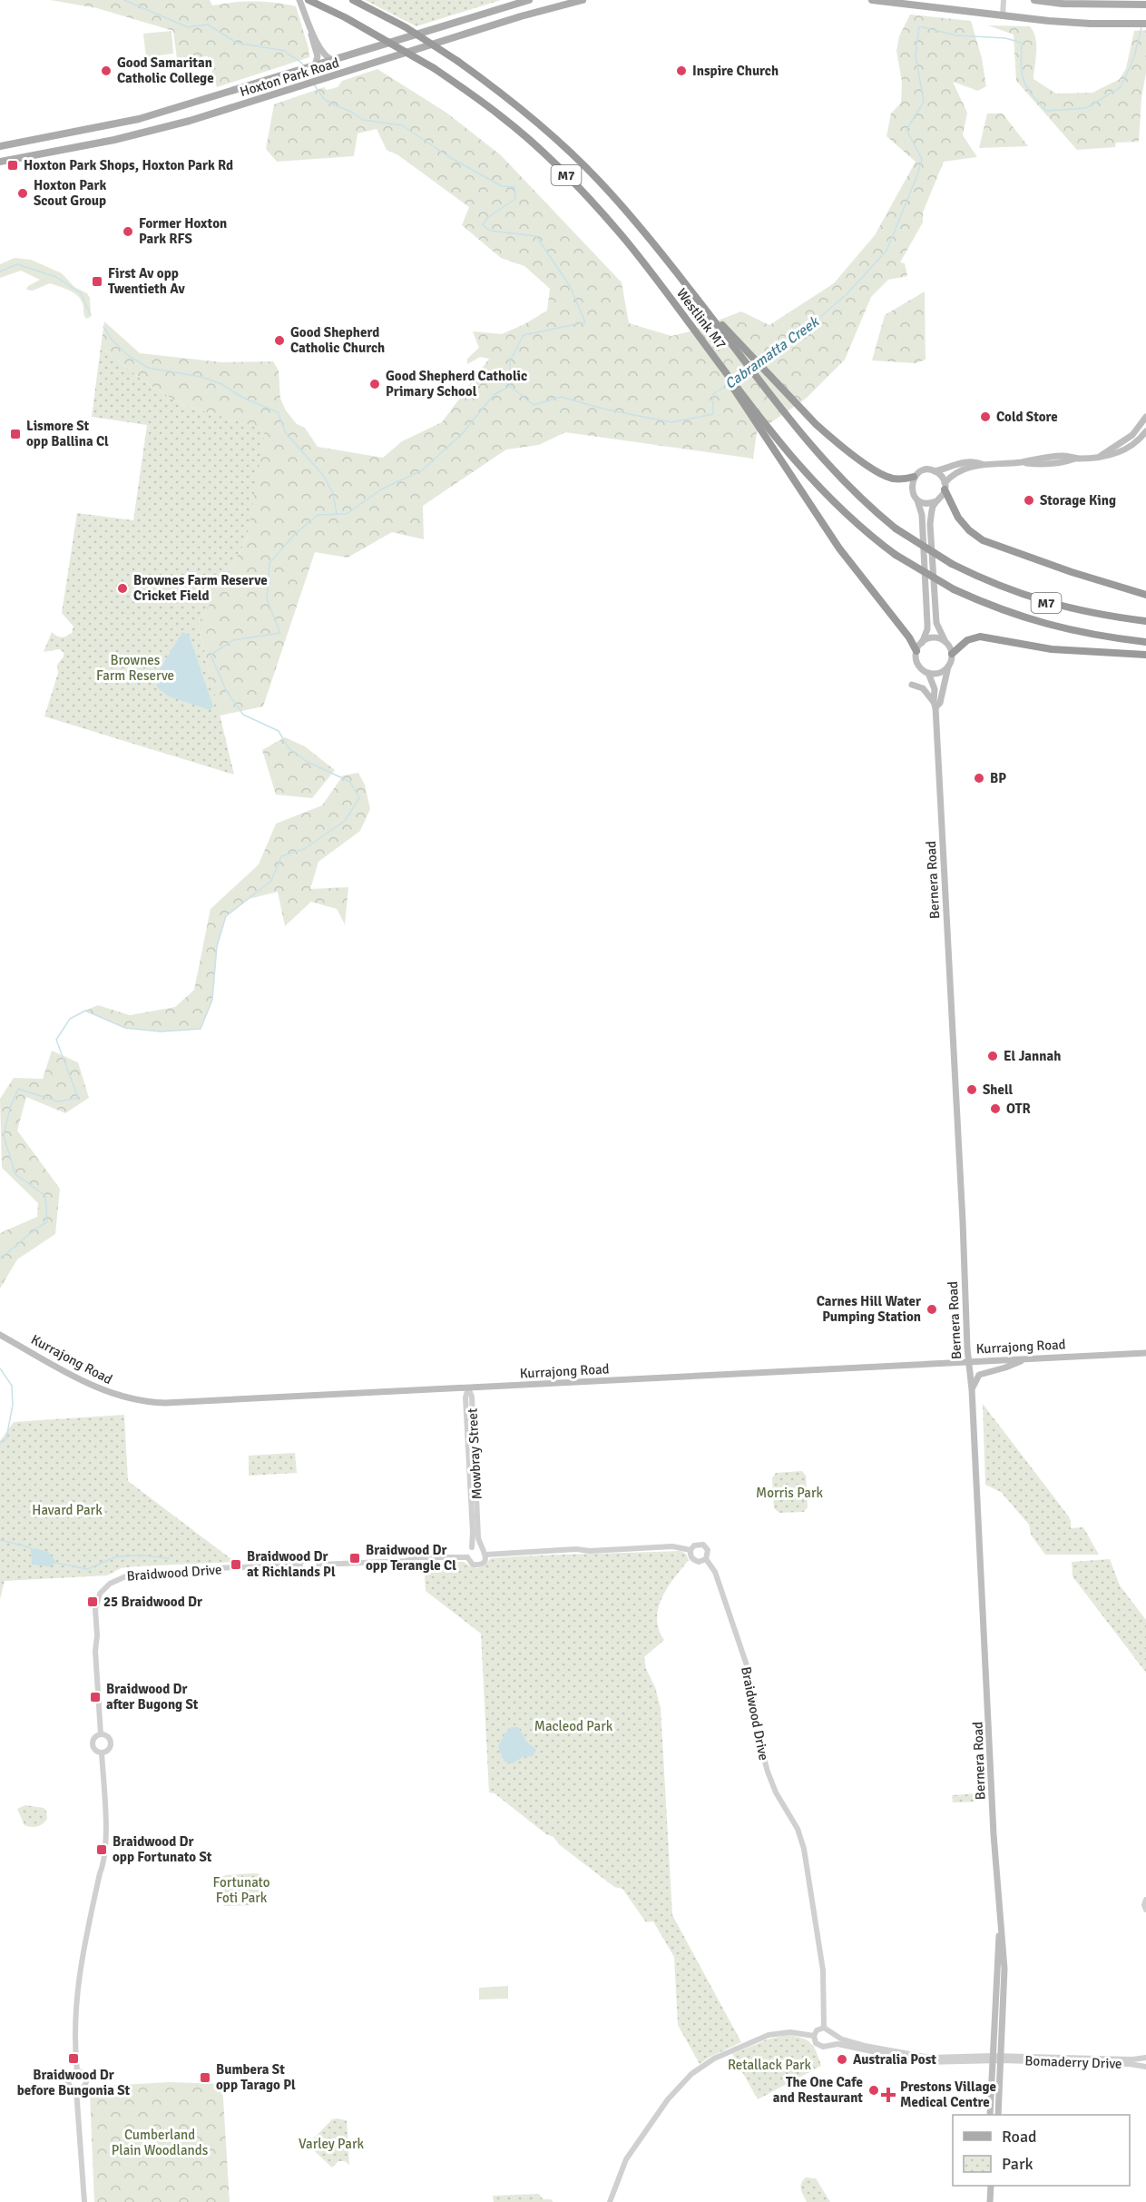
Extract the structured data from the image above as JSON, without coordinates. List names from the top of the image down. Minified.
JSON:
{"streets":{"highway":["M7","Westlink M7"],"main road":["Hoxton Park Road","Bernera Road","Kurrajong Road"],"street":["Mowbray Street","Braidwood Drive","Bomaderry Drive"]},"crossings":[["Bernera Road","Kurrajong Road"],["Bernera Road","Bomaderry Drive"],["Kurrajong Road","Mowbray Street"]],"water":["Cabramatta Creek"],"parks":["Brownes Farm Reserve","Morris Park","Havard Park","Macleod Park","Fortunato Foti Park","Retallack Park","Cumberland Plain Woodlands","Varley Park"],"places":{"other":["Good Samaritan Catholic College","Inspire Church","Hoxton Park Scout Group","Former Hoxton Park RFS","Good Shepherd Catholic Church","Good Shepherd Catholic Primary School","Cold Store","Storage King","Brownes Farm Reserve Cricket Field","BP","El Jannah","Shell","OTR","Carnes Hill Water Pumping Station","Australia Post","The One Cafe and Restaurant"],"transit":["Hoxton Park Shops, Hoxton Park Rd","First Av opp Twentieth Av","Lismore St opp Ballina Cl","Braidwood Dr opp Terangle Cl","Braidwood Dr at Richlands Pl","25 Braidwood Dr","Braidwood Dr after Bugong St","Braidwood Dr opp Fortunato St","Braidwood Dr before Bungonia St","Bumbera St opp Tarago Pl"],"health":["Prestons Village Medical Centre"]},"legend":["Road","Park"]}
